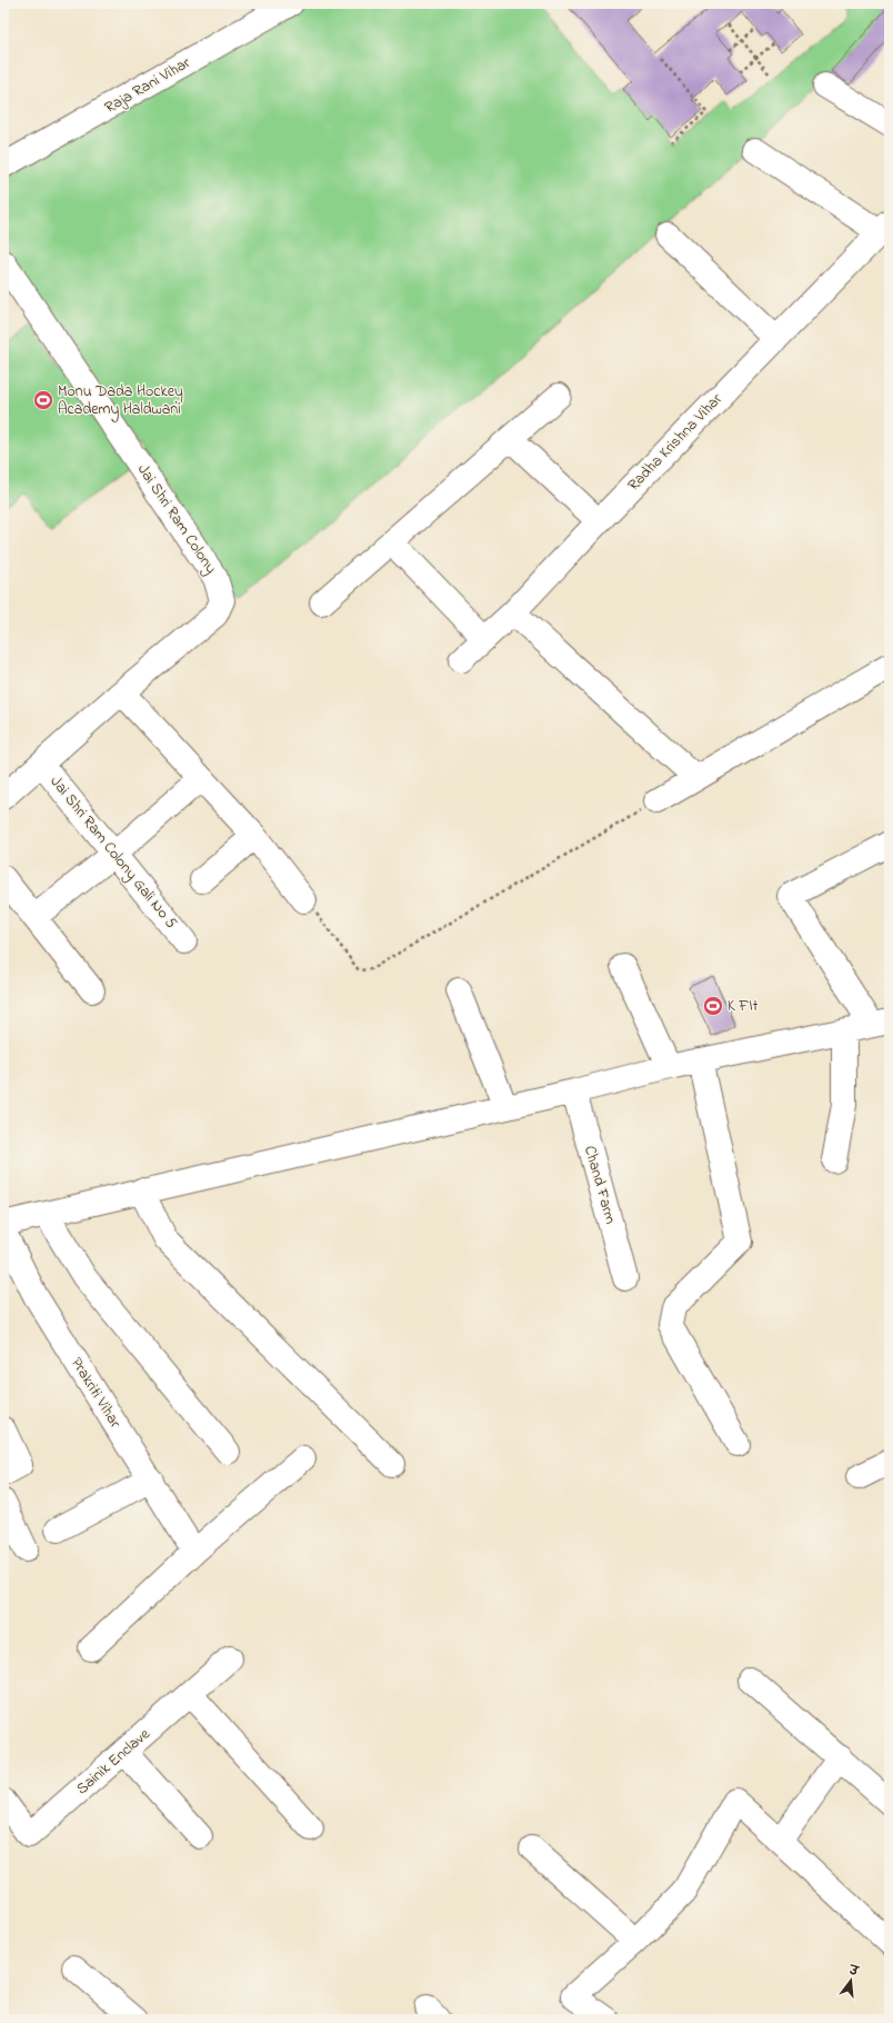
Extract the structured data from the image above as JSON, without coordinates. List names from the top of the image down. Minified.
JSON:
{"streets":{"street":["Raja Rani Vihar","Radha Krishna Vihar","Jai Shri Ram Colony","Jai Shri Ram Colony Gali No 5","Chand Farm","Prakriti Vihar","Sainik Enclave"]},"crossings":[["Jai Shri Ram Colony","Jai Shri Ram Colony Gali No 5"]],"places":{"sports":["Monu Dada Hockey Academy Haldwani","K FIt"]},"north":"top"}
